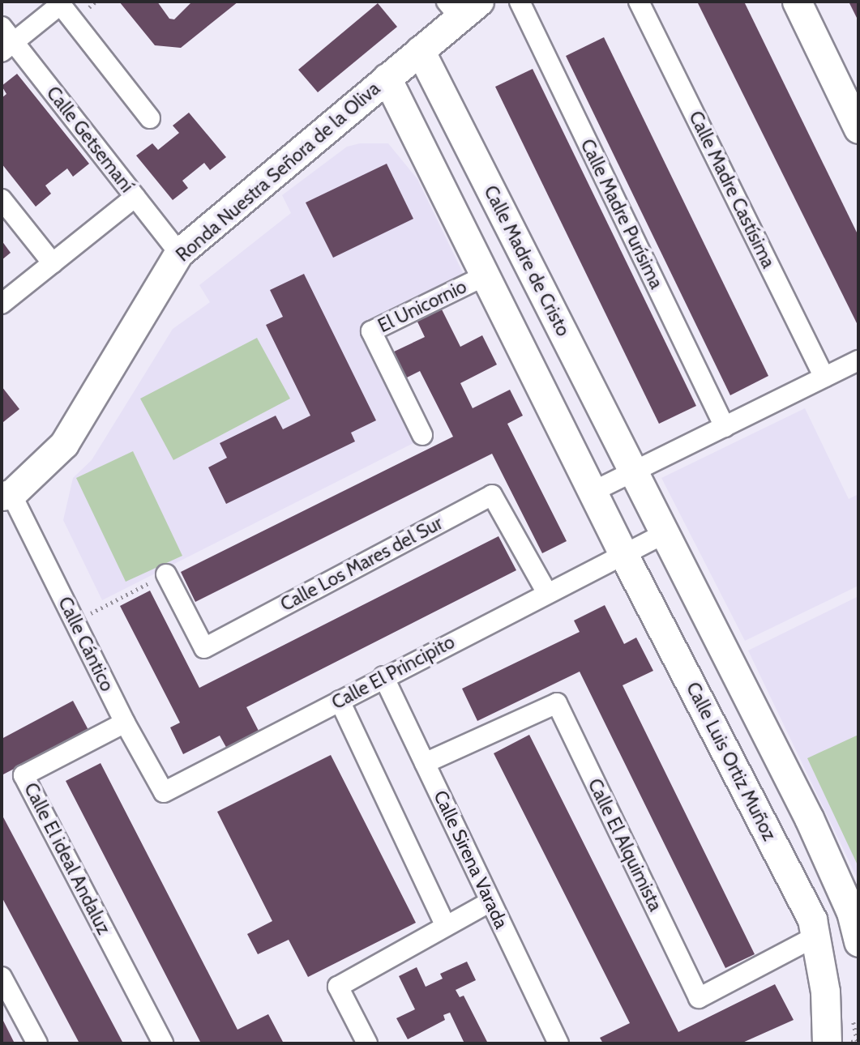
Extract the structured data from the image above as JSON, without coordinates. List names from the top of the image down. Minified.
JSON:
{"streets":{"street":["Calle Getsemaní","Ronda Nuestra Señora de la Oliva","Calle Madre Castísima","Calle Madre Purísima","Calle Madre de Cristo","El Unicornio","Calle Los Mares del Sur","Calle Cántico","Calle El Principito","Calle Luis Ortiz Muñoz","Calle El Alquimista","Calle El ideal Andaluz","Calle Sirena Varada"]},"crossings":[["Calle Getsemaní","Ronda Nuestra Señora de la Oliva"],["Ronda Nuestra Señora de la Oliva","Calle Madre de Cristo"],["Ronda Nuestra Señora de la Oliva","Calle Cántico"],["Calle Los Mares del Sur","Calle El Principito"],["Calle Cántico","Calle El Principito"],["Calle Cántico","Calle El ideal Andaluz"],["Calle El Principito","Calle Luis Ortiz Muñoz"],["Calle El Principito","Calle Sirena Varada"],["Calle Luis Ortiz Muñoz","Calle El Alquimista"],["Calle El Alquimista","Calle Sirena Varada"]]}
